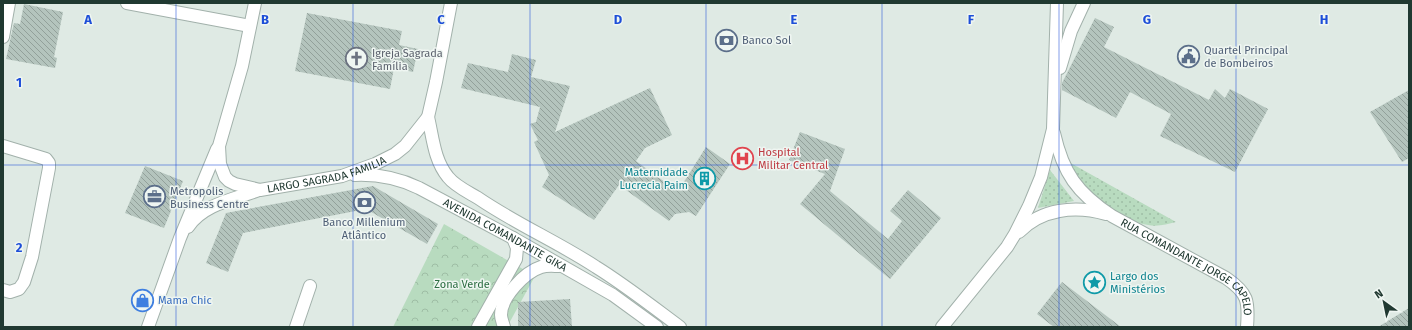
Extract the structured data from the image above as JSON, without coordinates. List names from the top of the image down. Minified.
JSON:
{"streets":{"street":["LARGO SAGRADA FAMILIA","AVENIDA COMANDANTE GIKA","RUA COMANDANTE JORGE CAPELO"]},"crossings":[["LARGO SAGRADA FAMILIA","AVENIDA COMANDANTE GIKA"]],"parks":["Zona Verde"],"places":{"bank":["Banco Sol","Banco Millenium Atlântico"],"public building":["Quartel Principal de Bombeiros"],"church":["Igreja Sagrada Família"],"hospital":["Hospital Militar Central"],"building":["Maternidade Lucrecia Paim"],"office":["Metropolis Business Centre"],"place":["Largo dos Ministérios"],"shop":["Mama Chic"]},"north":"top left","grid":{"columns":["A","B","C","D","E","F","G","H"],"rows":["1","2"]}}
